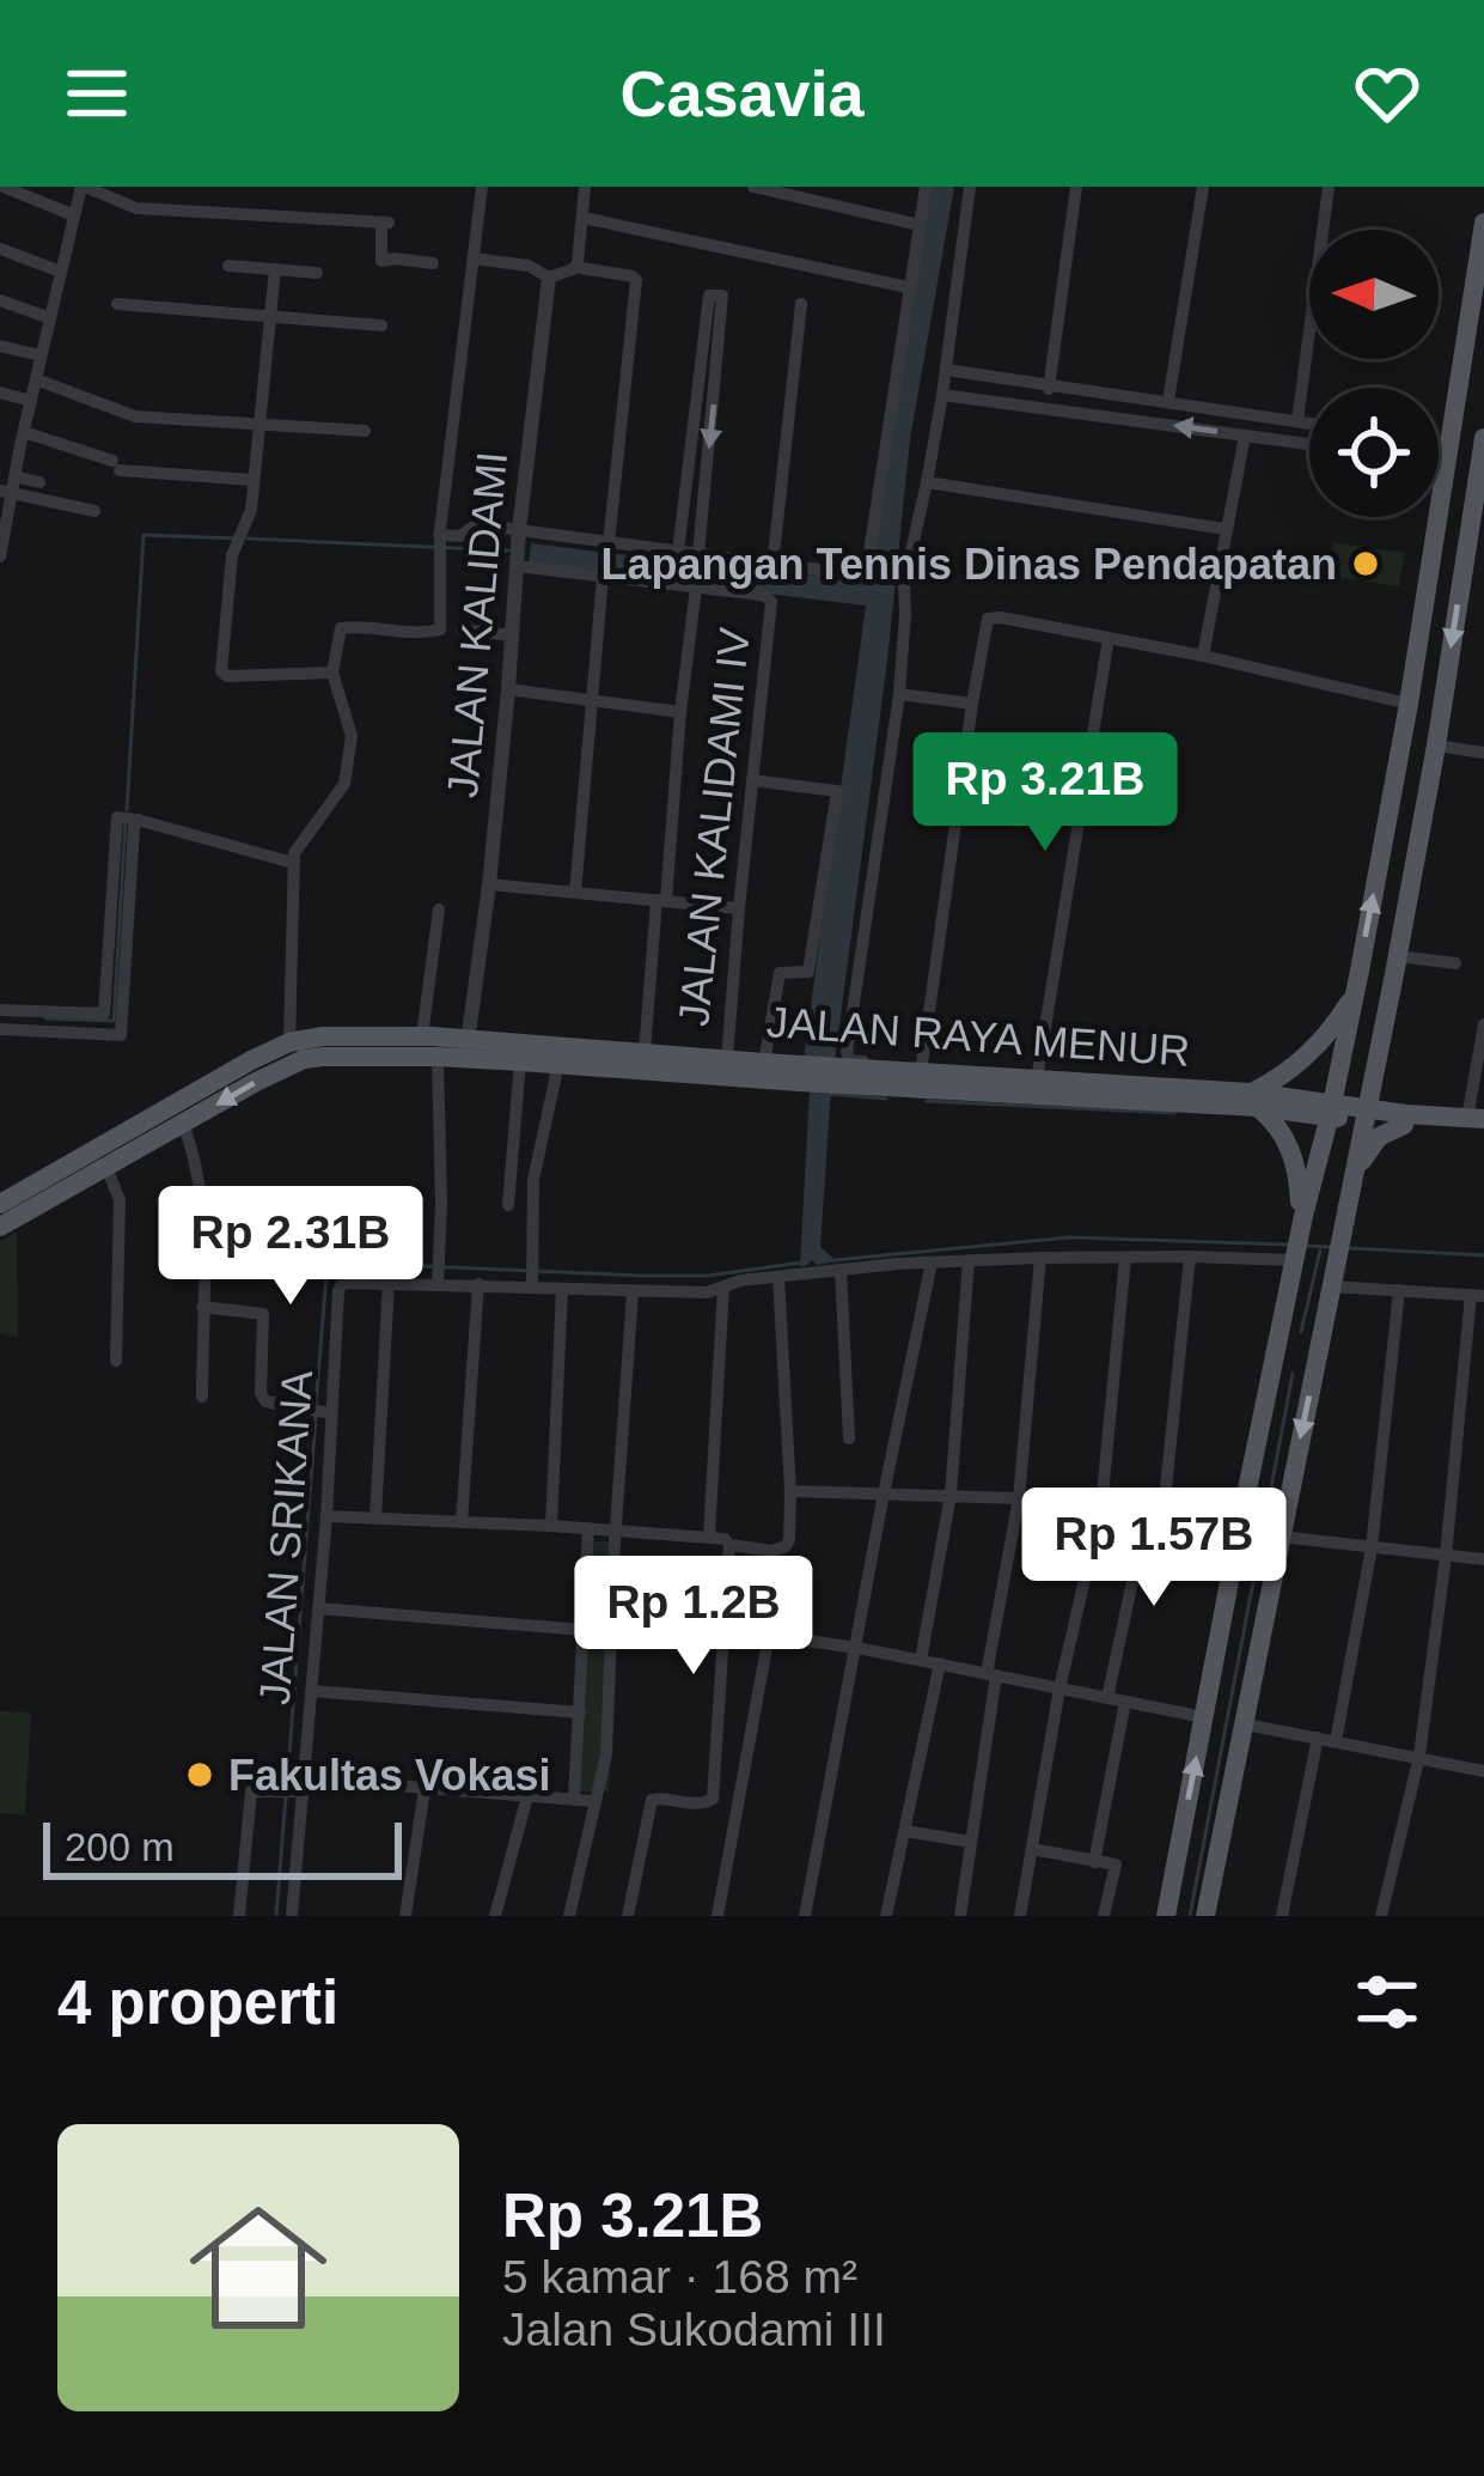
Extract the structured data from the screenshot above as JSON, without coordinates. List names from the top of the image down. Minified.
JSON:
{"streets":{"main road":["JALAN RAYA MENUR"],"street":["JALAN KALIDAMI","JALAN KALIDAMI IV","JALAN SRIKANA"]},"crossings":[["JALAN KALIDAMI","JALAN RAYA MENUR"],["JALAN KALIDAMI IV","JALAN RAYA MENUR"]],"places":["Lapangan Tennis Dinas Pendapatan","Fakultas Vokasi"],"scale_bar":"200 m","north":"left","page":{"header":"Casavia","price":["Rp 3.21B","Rp 2.31B","Rp 1.57B","Rp 1.2B"],"scale":"200 m","heading":"4 properti","list":[{"name":"Rp 3.21B","note":"5 kamar · 168 m² · Jalan Sukodami III"}]}}
